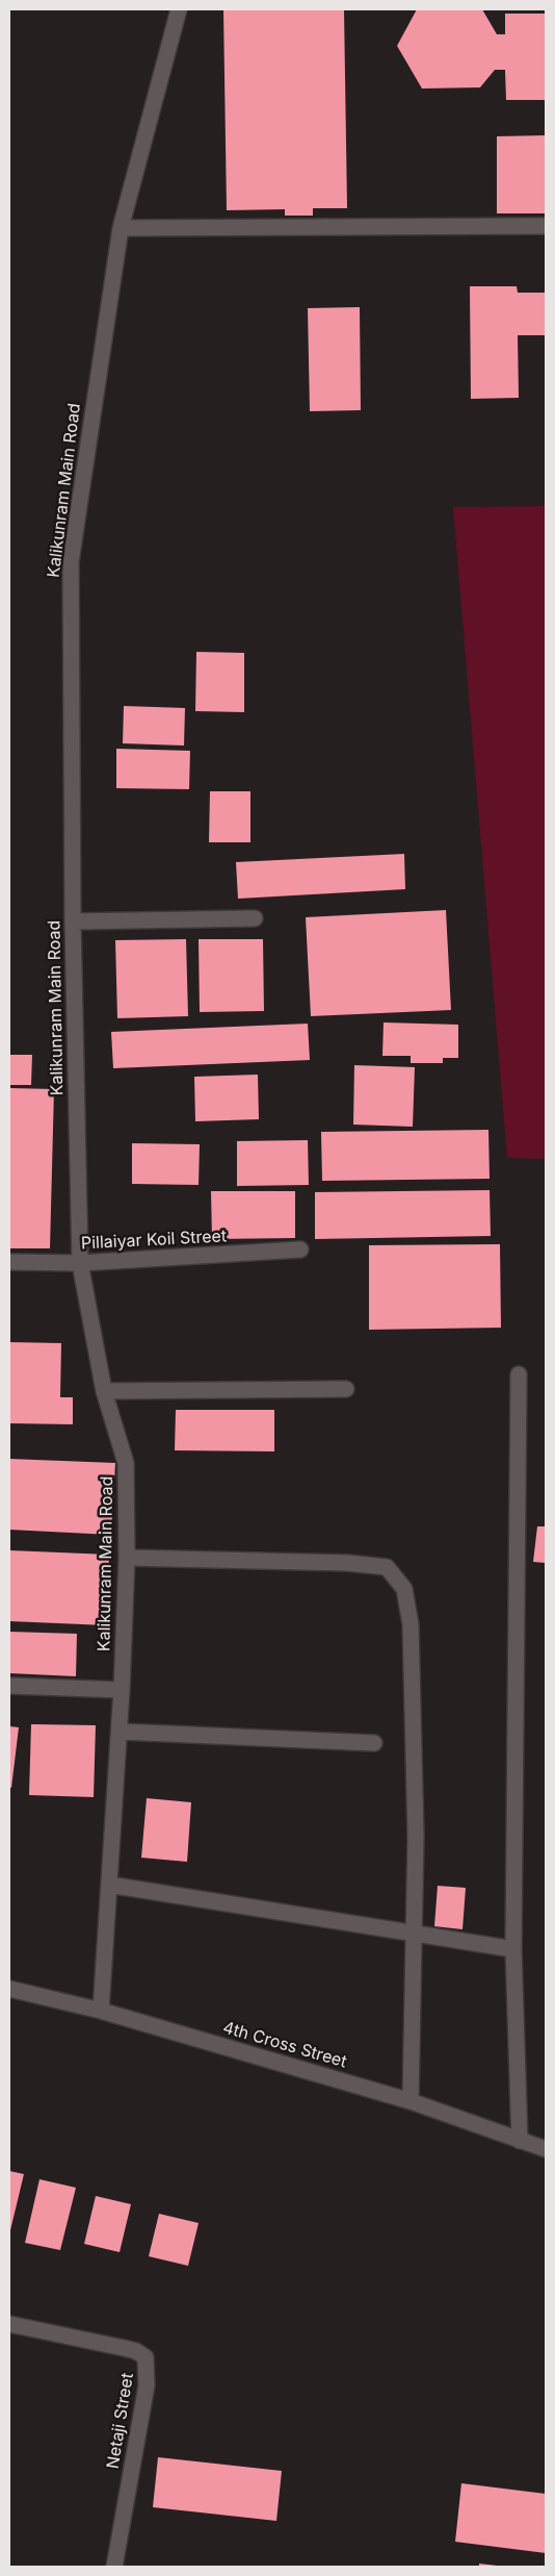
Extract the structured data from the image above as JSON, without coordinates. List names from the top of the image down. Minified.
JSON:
{"streets":{"street":["Kalikunram Main Road","Pillaiyar Koil Street","4th Cross Street","Netaji Street"]},"crossings":[["Kalikunram Main Road","Pillaiyar Koil Street"],["Kalikunram Main Road","4th Cross Street"]]}
